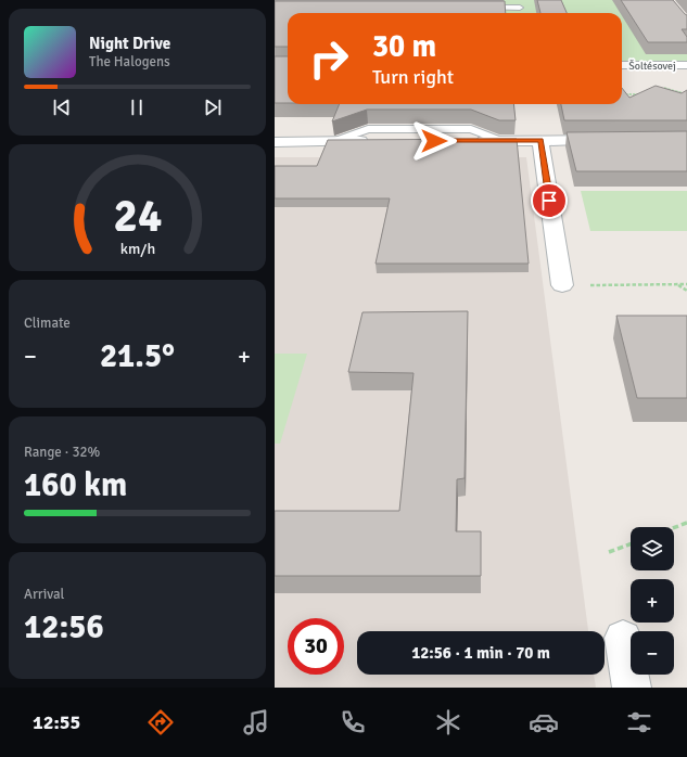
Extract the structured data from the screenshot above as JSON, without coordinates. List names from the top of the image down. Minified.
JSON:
{"streets":{"street":["Šoltésovej"]},"page":{"turn":["30 m","Turn right"],"song":["Night Drive","The Halogens"],"tile":["Climate",["Range · 32%","160 km"],["Arrival","12:56"]],"heat":["−","21.5°","+"],"map_buttons":["+","−"],"limit":"30","trip":"12:56 · 1 min · 70 m","tabs":"12:55","gauge":["24","km/h"]}}
